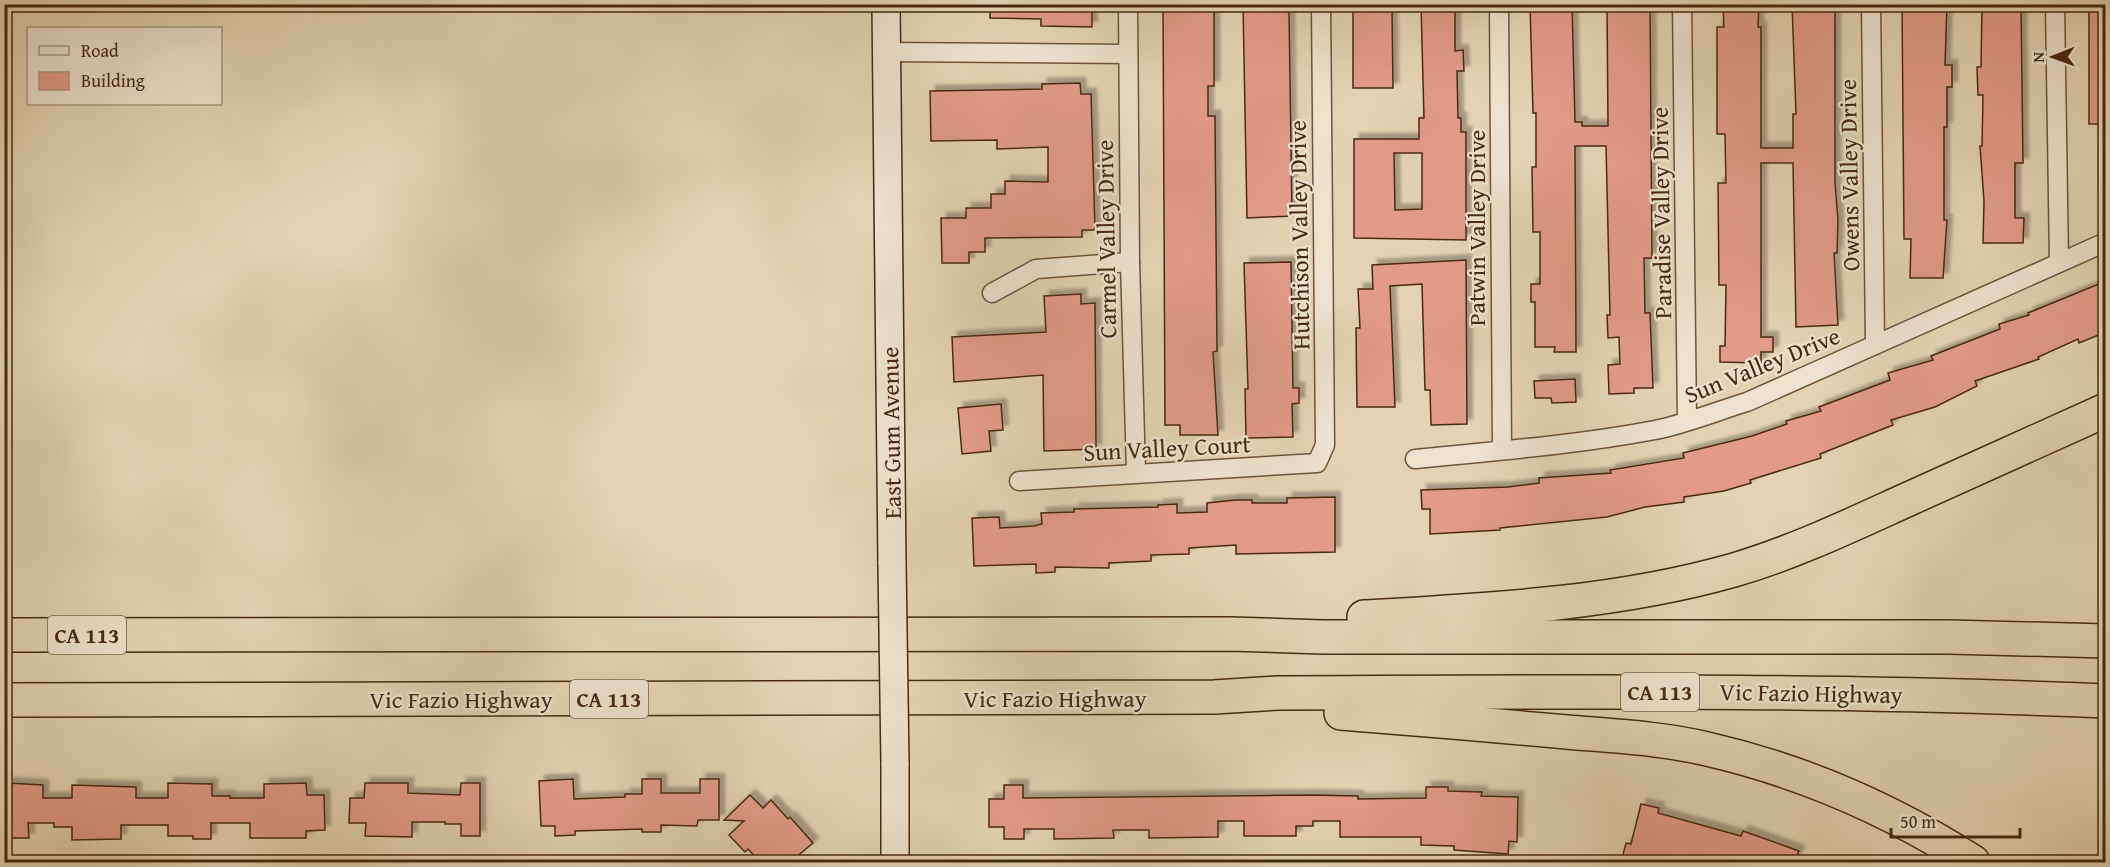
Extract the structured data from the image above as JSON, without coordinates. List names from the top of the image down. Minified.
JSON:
{"streets":{"highway":["CA 113","Vic Fazio Highway"],"street":["Owens Valley Drive","Paradise Valley Drive","Patwin Valley Drive","Hutchison Valley Drive","Carmel Valley Drive","Sun Valley Drive","East Gum Avenue","Sun Valley Court"]},"crossings":[["Owens Valley Drive","Sun Valley Drive"],["Paradise Valley Drive","Sun Valley Drive"],["Patwin Valley Drive","Sun Valley Drive"],["Hutchison Valley Drive","Sun Valley Court"],["Carmel Valley Drive","Sun Valley Court"]],"legend":["Road","Building"],"scale_bar":"50 m","north":"left"}
